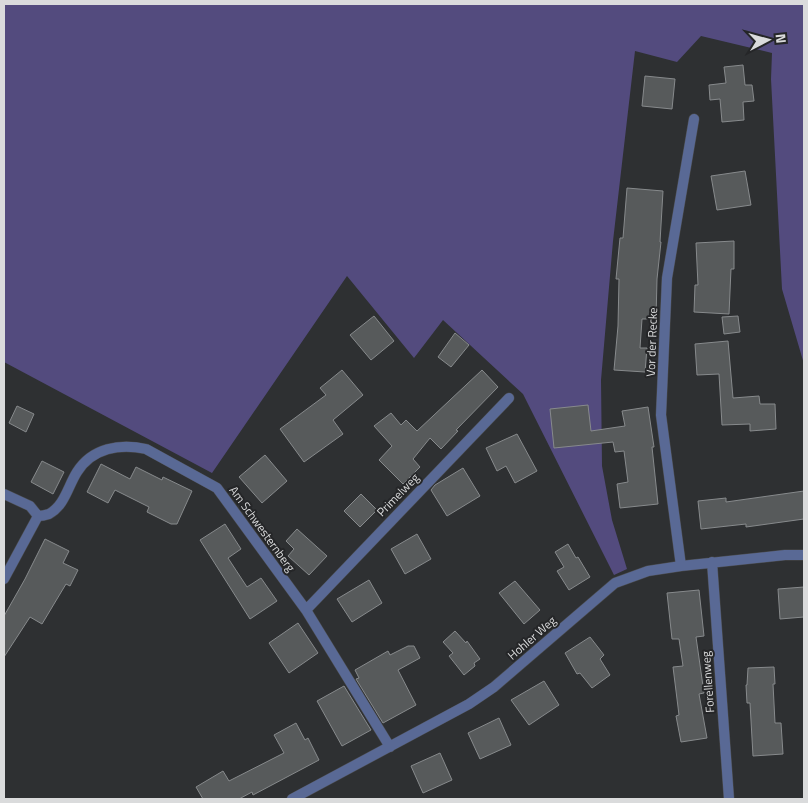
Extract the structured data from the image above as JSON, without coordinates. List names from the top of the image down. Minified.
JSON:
{"streets":{"street":["Vor der Recke","Primelweg","Am Schwesternberg","Hohler Weg","Forellenweg"]},"crossings":[["Vor der Recke","Hohler Weg"],["Primelweg","Am Schwesternberg"],["Am Schwesternberg","Hohler Weg"],["Hohler Weg","Forellenweg"]],"north":"right"}
